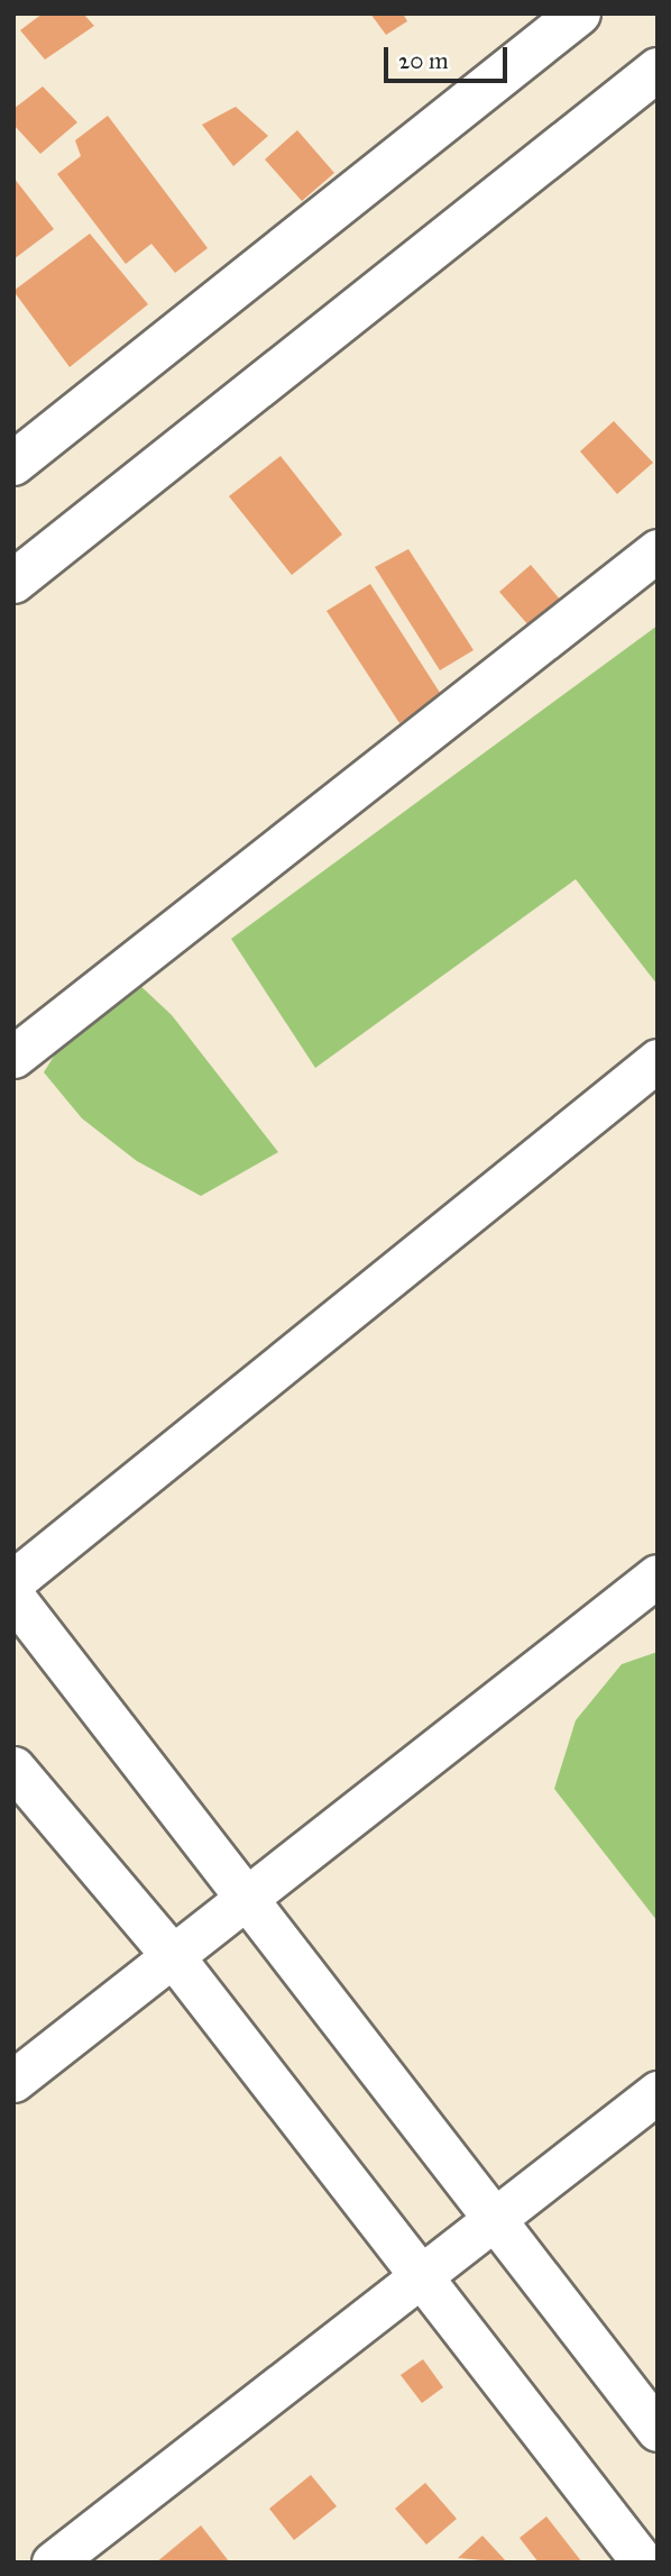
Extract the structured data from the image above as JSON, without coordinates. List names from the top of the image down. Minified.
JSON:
{"scale_bar":"20 m"}
